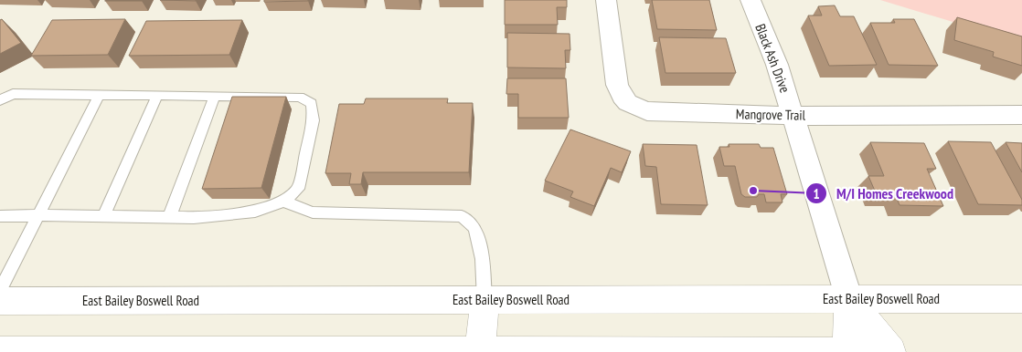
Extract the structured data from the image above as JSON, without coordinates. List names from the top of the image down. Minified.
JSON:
{"streets":{"main road":["East Bailey Boswell Road"],"street":["Black Ash Drive","Mangrove Trail"]},"crossings":[["Black Ash Drive","Mangrove Trail"],["Black Ash Drive","East Bailey Boswell Road"]],"places":["M/I Homes Creekwood"]}
